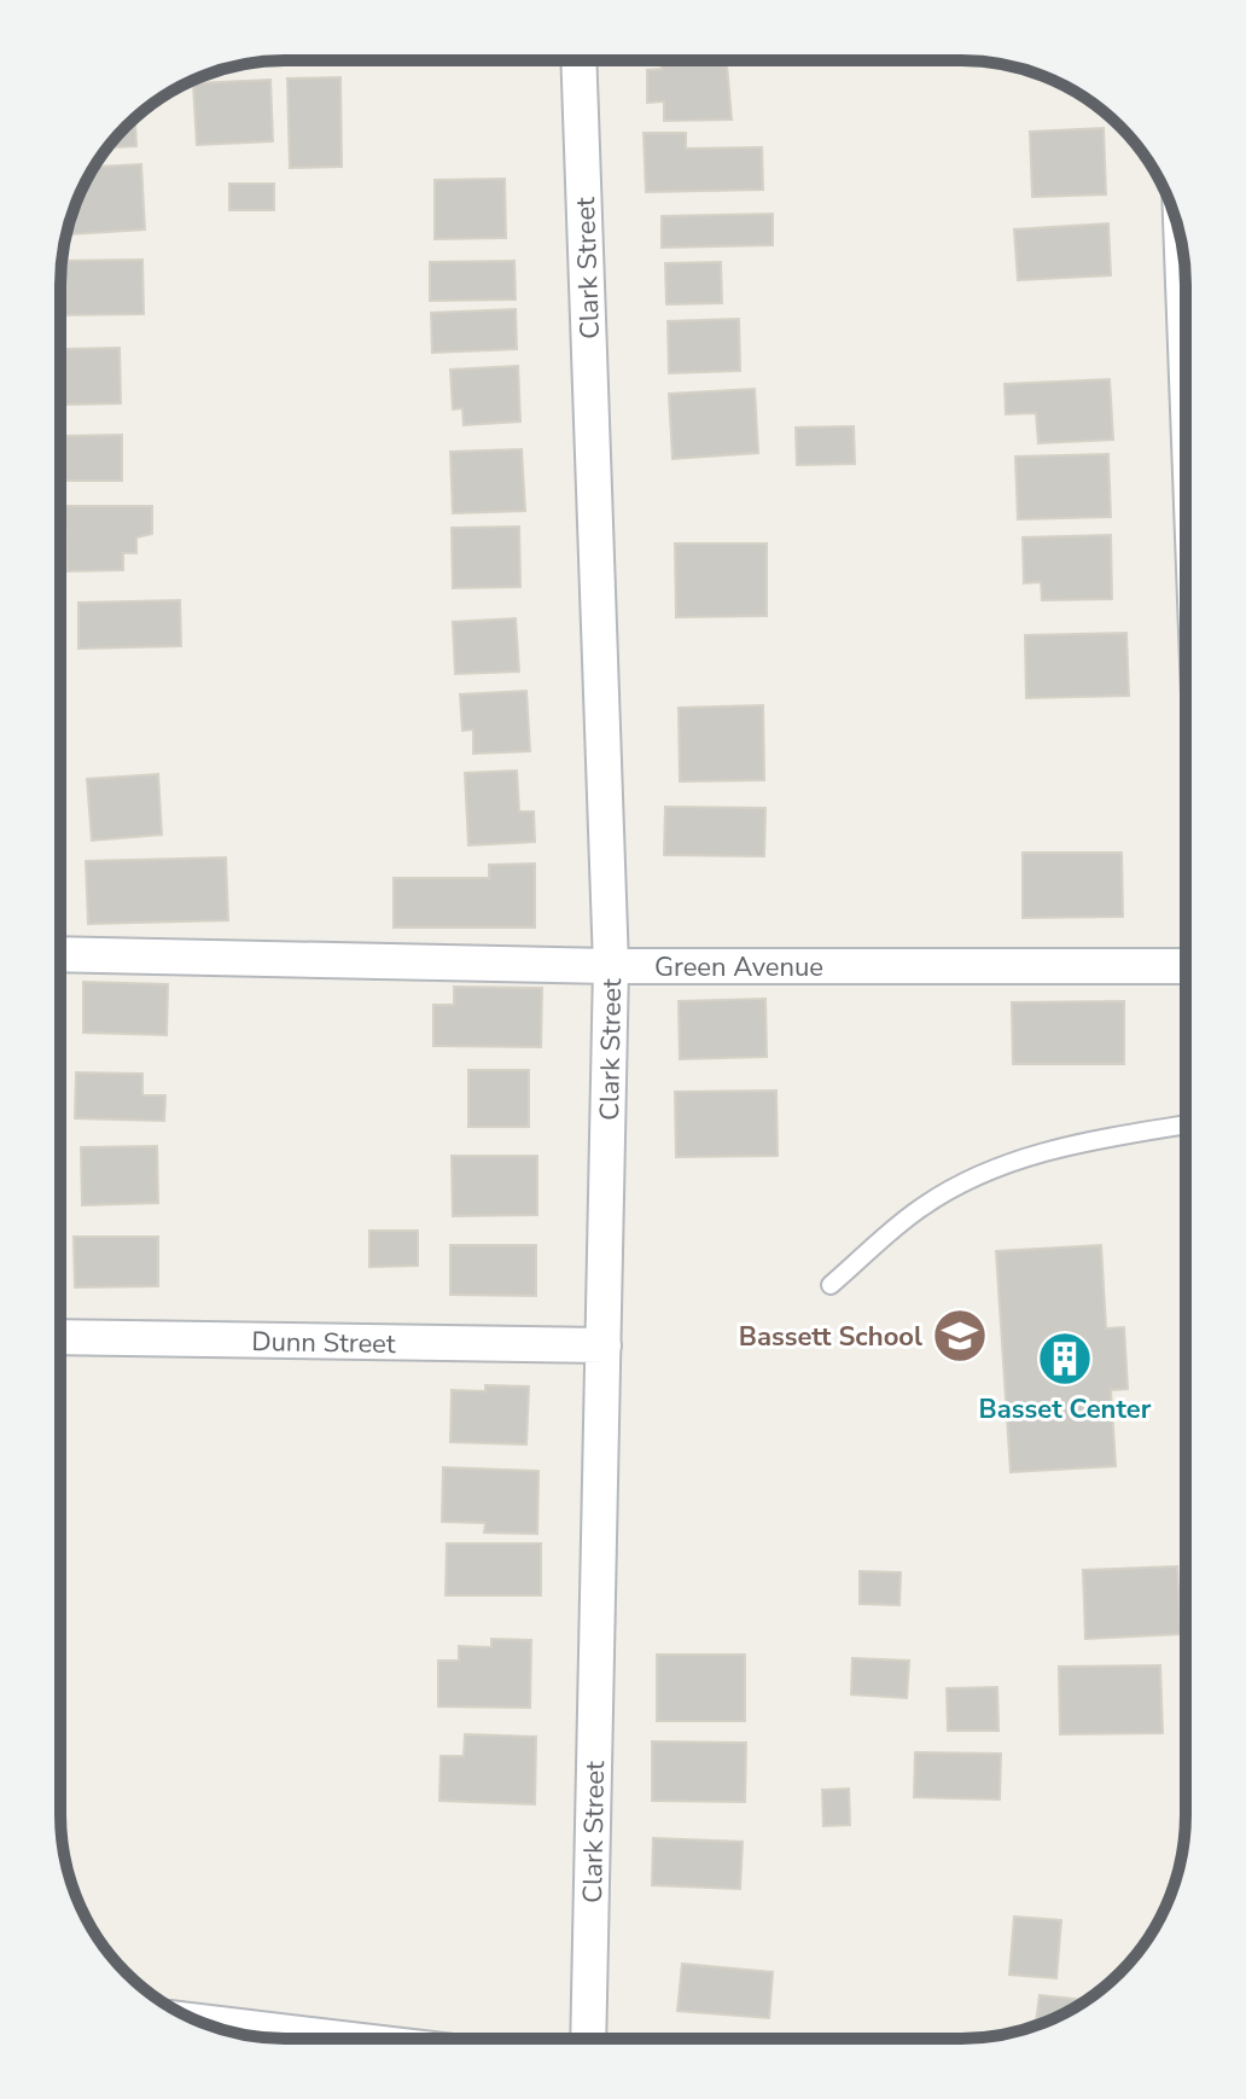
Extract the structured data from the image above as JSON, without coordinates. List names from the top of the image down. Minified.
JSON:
{"streets":{"street":["Clark Street","Green Avenue","Dunn Street"]},"crossings":[["Clark Street","Green Avenue"],["Clark Street","Dunn Street"]],"places":{"school or university":["Bassett School"],"building":["Basset Center"]}}
